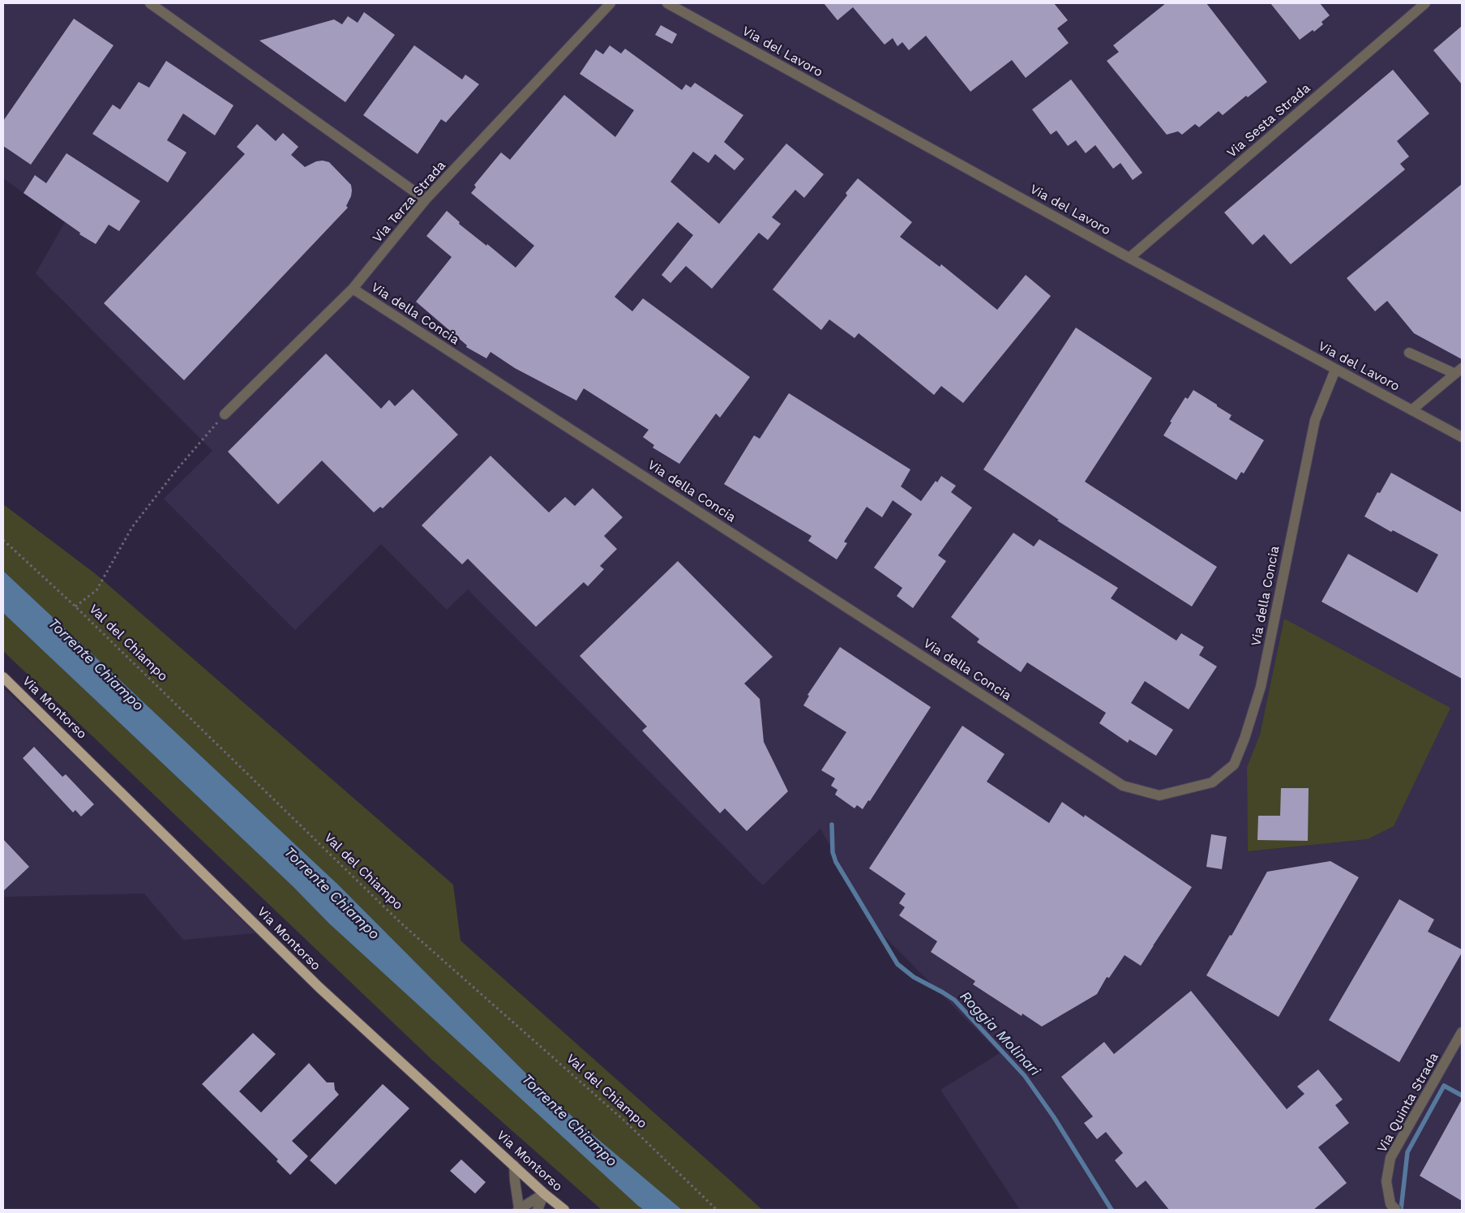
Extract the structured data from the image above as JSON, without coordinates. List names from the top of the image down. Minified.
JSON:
{"streets":{"main road":["Via Montorso"],"street":["Via del Lavoro","Via Sesta Strada","Via Terza Strada","Via della Concia","Via Quinta Strada"],"path":["Val del Chiampo"]},"crossings":[["Via del Lavoro","Via Sesta Strada"],["Via del Lavoro","Via della Concia"],["Via Terza Strada","Via della Concia"]],"water":["Torrente Chiampo","Roggia Molinari"]}
